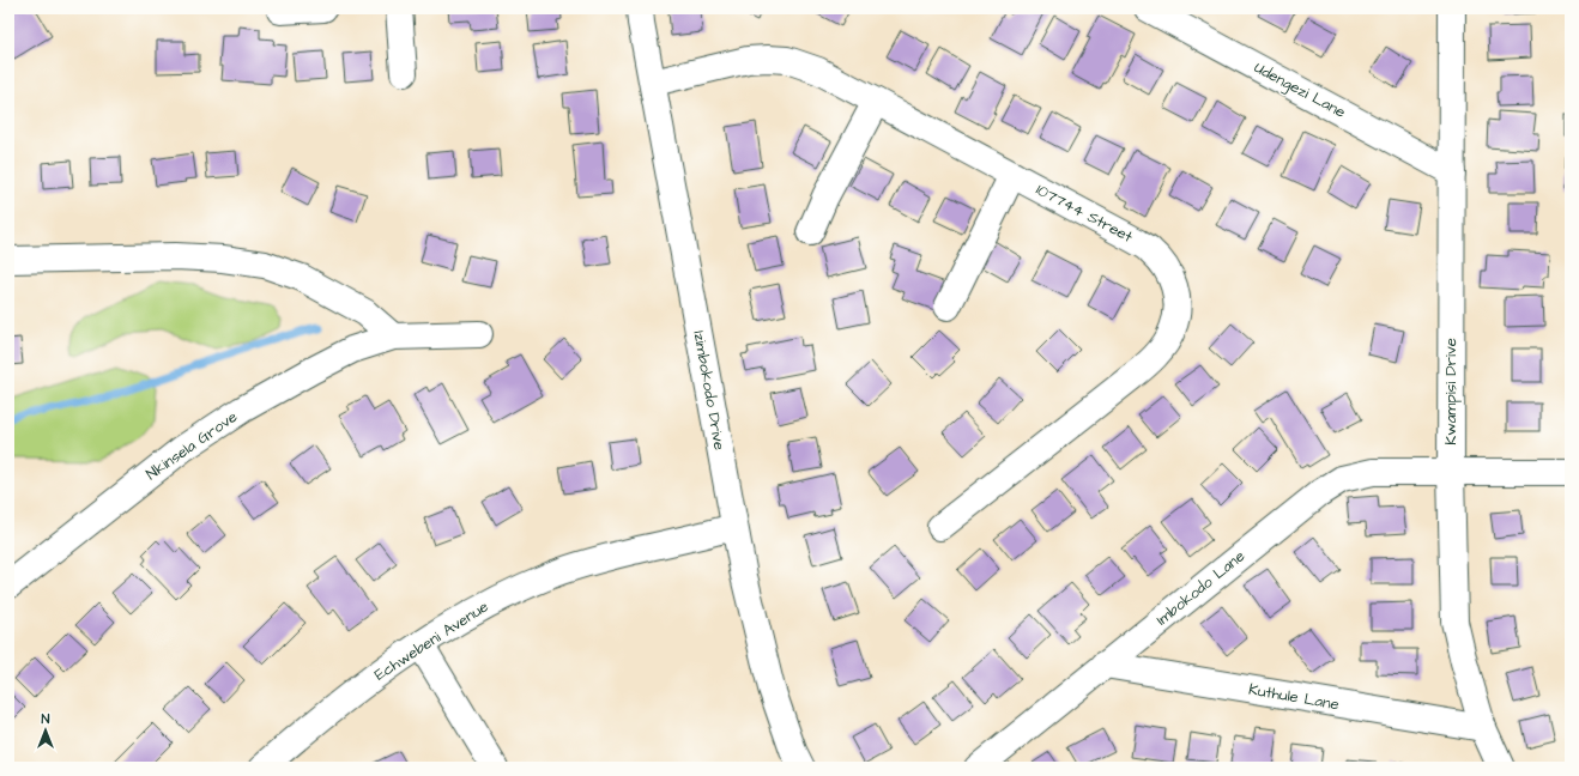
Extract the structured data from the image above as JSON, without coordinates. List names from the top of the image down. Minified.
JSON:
{"streets":{"street":["Udengezi Lane","107744 Street","Izimbokodo Drive","Kwampisi Drive","Nkinsela Grove","Imbokodo Lane","Echwebeni Avenue","Kuthule Lane"]},"crossings":[["Udengezi Lane","Kwampisi Drive"],["107744 Street","Izimbokodo Drive"],["Izimbokodo Drive","Echwebeni Avenue"],["Kwampisi Drive","Imbokodo Lane"],["Kwampisi Drive","Kuthule Lane"],["Imbokodo Lane","Kuthule Lane"]],"north":"top"}
